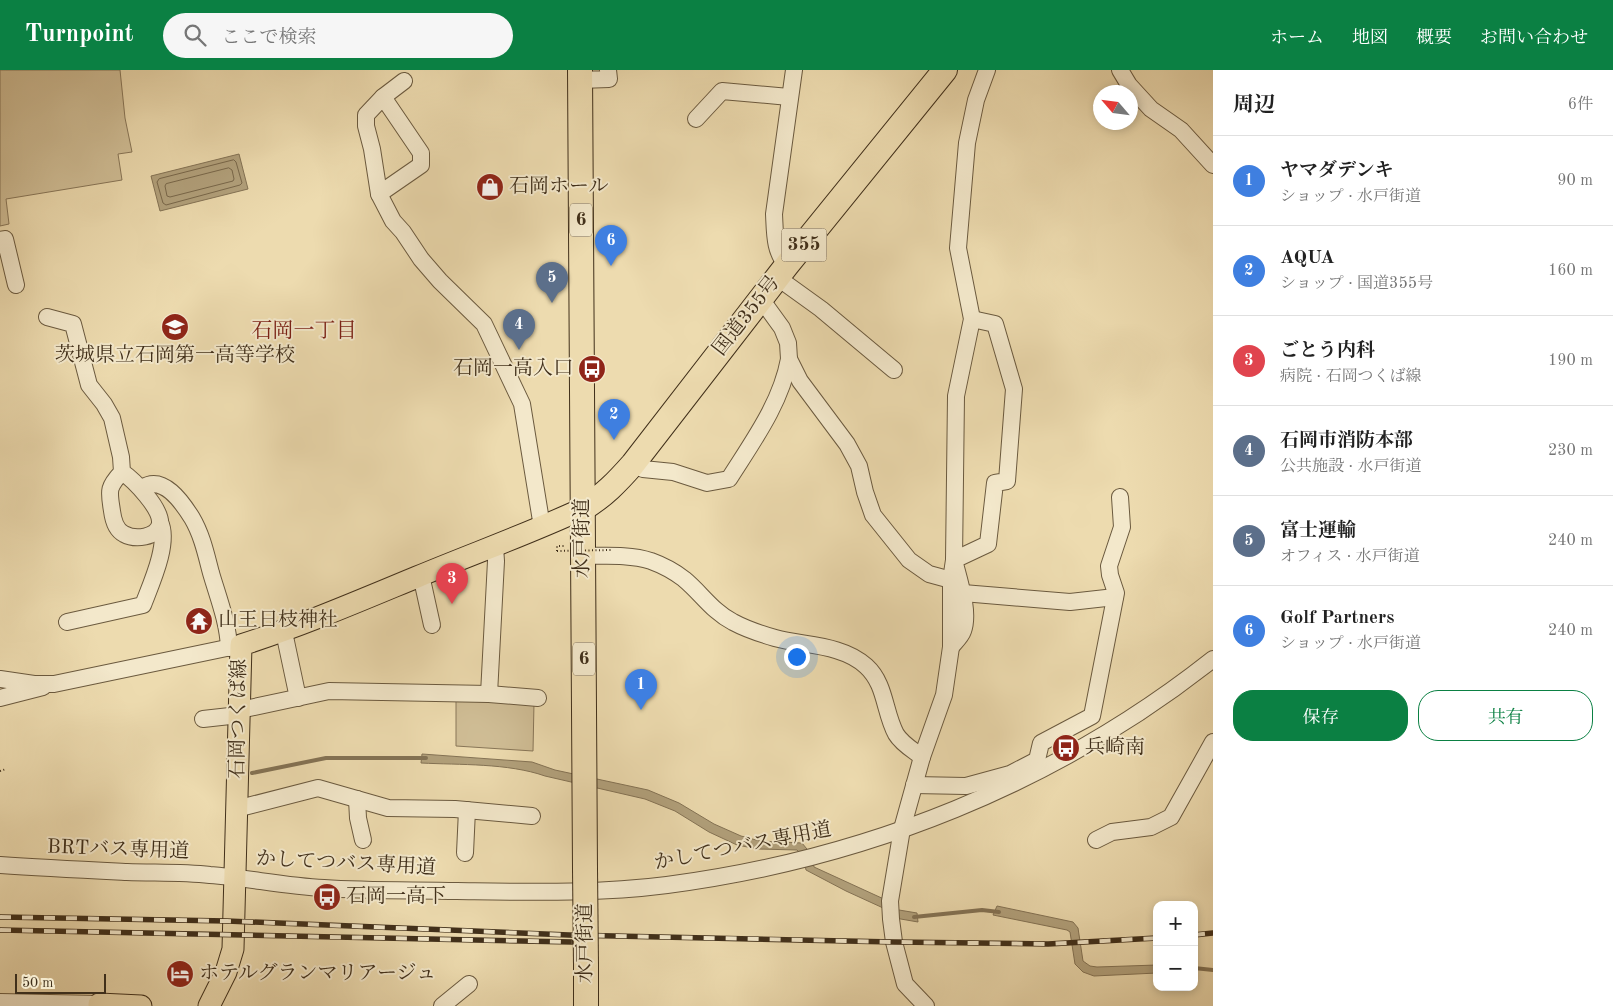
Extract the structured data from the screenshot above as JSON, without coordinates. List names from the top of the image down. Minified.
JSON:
{"streets":{"highway":["6","355","国道355号","水戸街道"],"main road":["石岡つくば線"],"street":["かしてつバス専用道","BRTバス専用道"]},"crossings":[["国道355号","水戸街道"],["国道355号","石岡つくば線"],["水戸街道","石岡つくば線"],["石岡つくば線","かしてつバス専用道"],["石岡つくば線","BRTバス専用道"],["かしてつバス専用道","BRTバス専用道"]],"districts":["石岡一丁目"],"places":{"shop":["石岡ホール"],"school or university":["茨城県立石岡第一高等学校"],"bus stop":["石岡一高入口","兵崎南","石岡一高下"],"temple":["山王日枝神社"],"hotel":["ホテルグランマリアージュ"]},"scale_bar":"50 m","north":"top left","page":{"header":"Turnpoint","search":"ここで検索","nav":["ホーム","地図","概要","お問い合わせ"],"heading":["周辺","6件"],"list":[{"mark":"1","name":"ヤマダデンキ","note":"ショップ · 水戸街道","value":"90 m"},{"mark":"2","name":"AQUA","note":"ショップ · 国道355号","value":"160 m"},{"mark":"3","name":"ごとう内科","note":"病院 · 石岡つくば線","value":"190 m"},{"mark":"4","name":"石岡市消防本部","note":"公共施設 · 水戸街道","value":"230 m"},{"mark":"5","name":"富士運輸","note":"オフィス · 水戸街道","value":"240 m"},{"mark":"6","name":"Golf Partners","note":"ショップ · 水戸街道","value":"240 m"}],"pins":["6","5","4","2","3","1"],"buttons":["保存","共有"],"map_buttons":["+","−"],"scale":"50 m"}}
